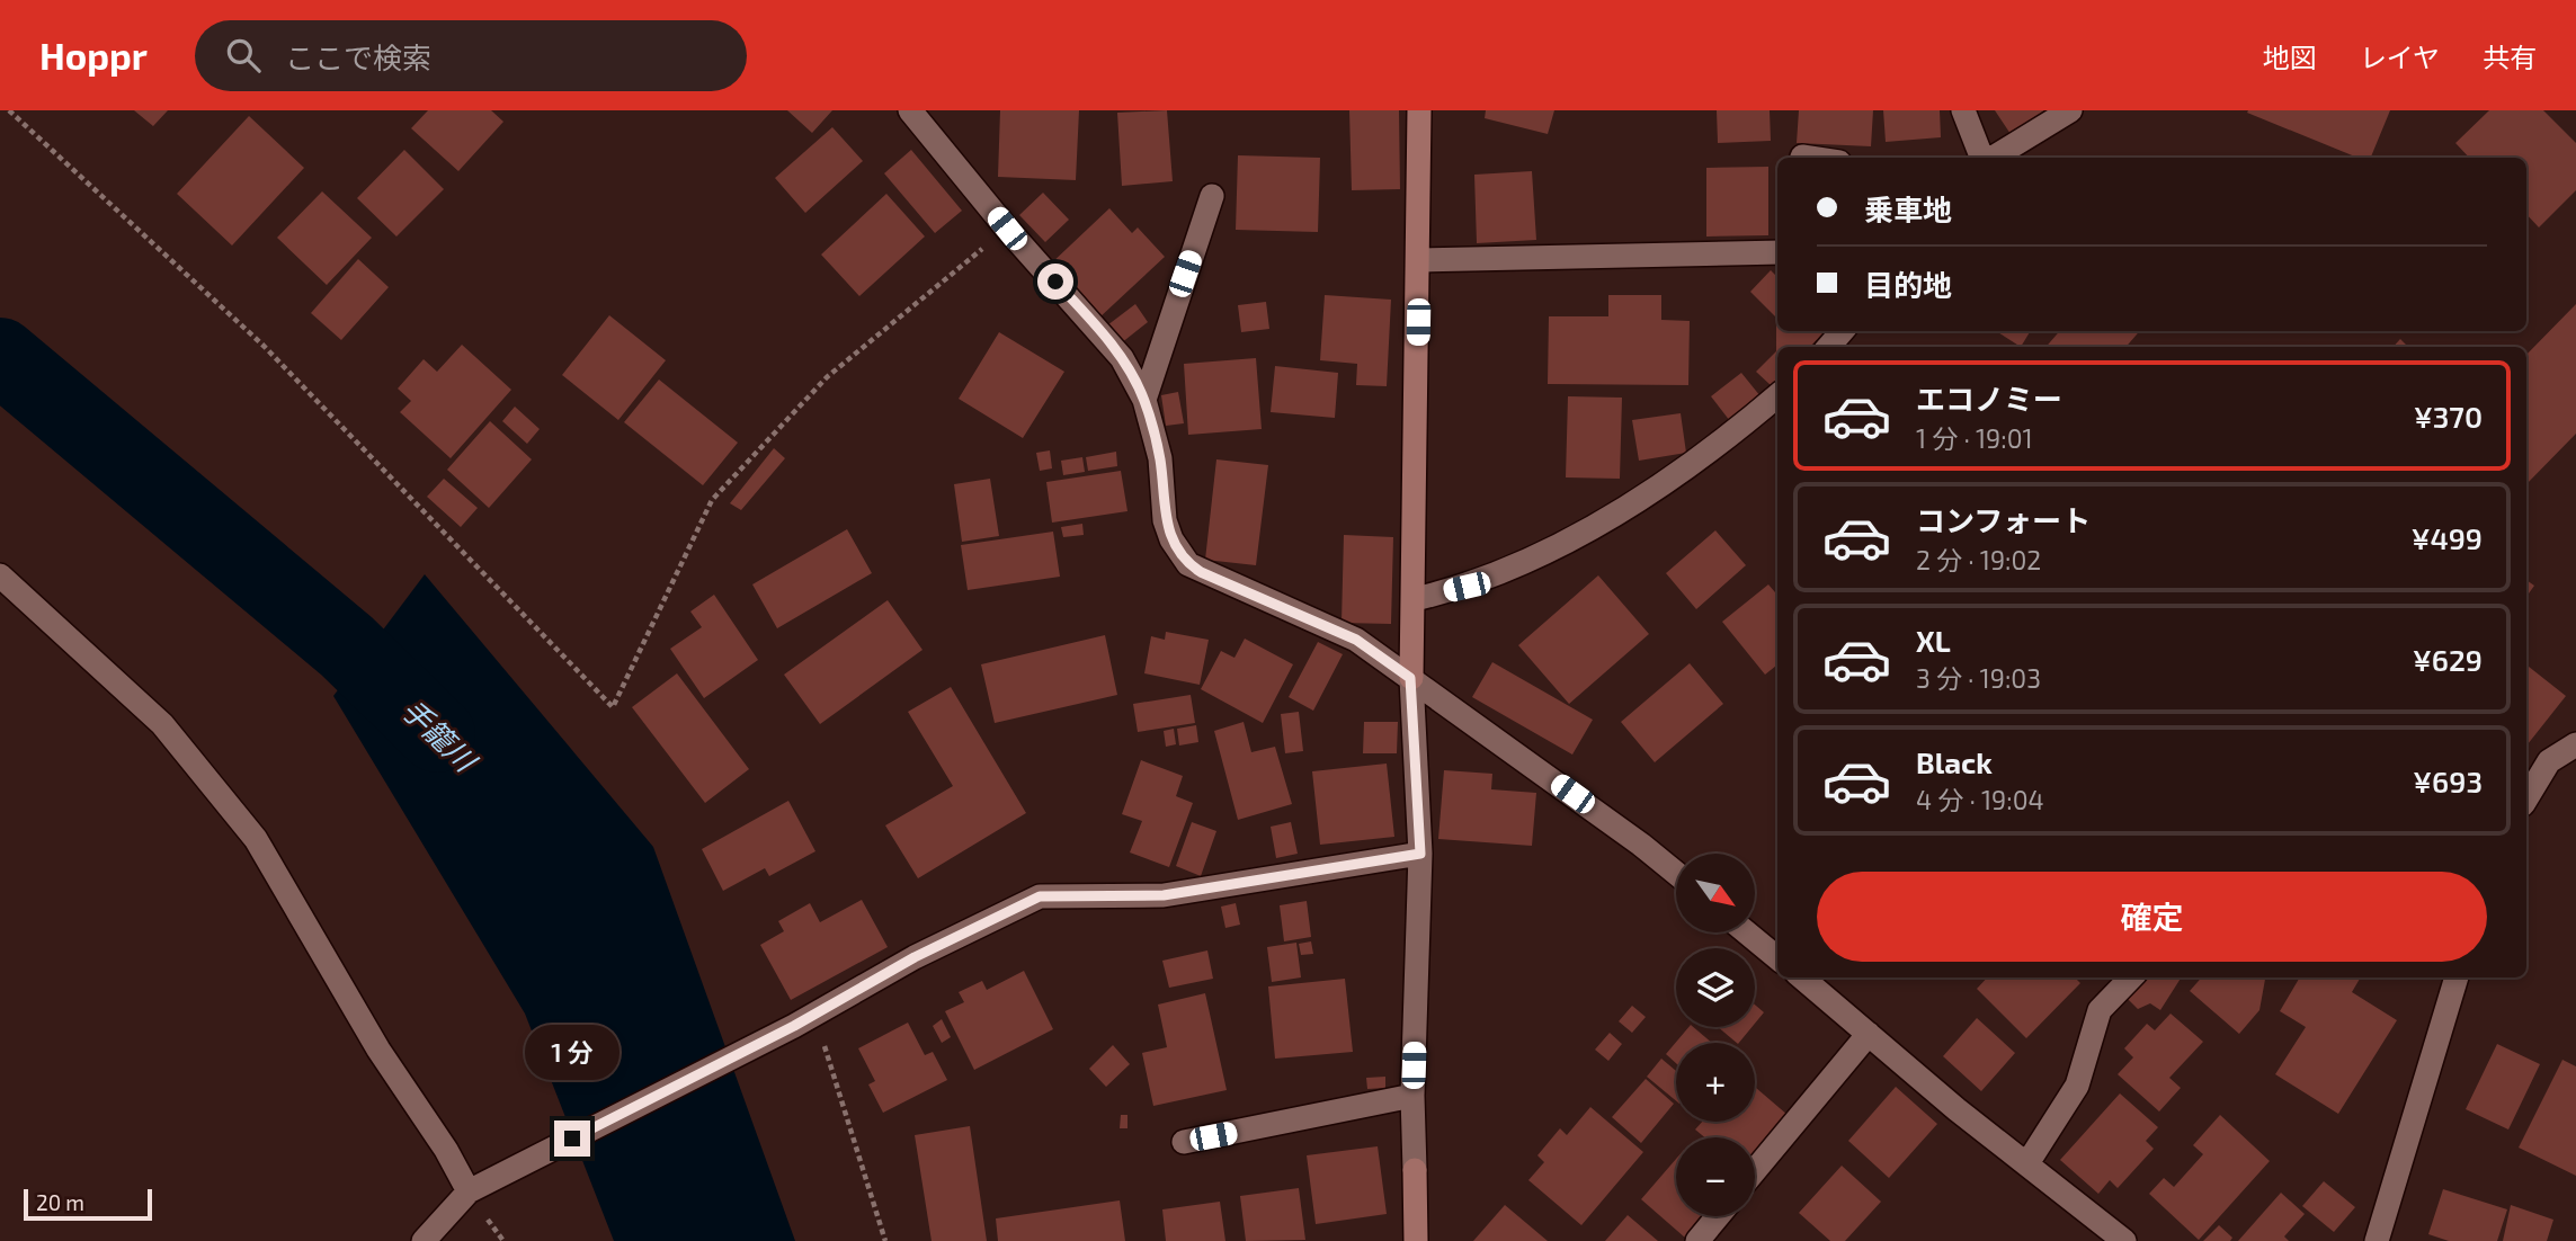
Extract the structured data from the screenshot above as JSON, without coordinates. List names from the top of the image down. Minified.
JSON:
{"water":["手籠川"],"scale_bar":"20 m","north":"bottom right","page":{"header":"Hoppr","search":"ここで検索","nav":["地図","レイヤ","共有"],"banner":["乗車地","目的地"],"list":[{"name":"エコノミー","note":"1 分 · 19:01","value":"¥370"},{"name":"コンフォート","note":"2 分 · 19:02","value":"¥499"},{"name":"XL","note":"3 分 · 19:03","value":"¥629"},{"name":"Black","note":"4 分 · 19:04","value":"¥693"}],"map_buttons":["+","−"],"buttons":"確定","bubble":"1 分","scale":"20 m"}}
